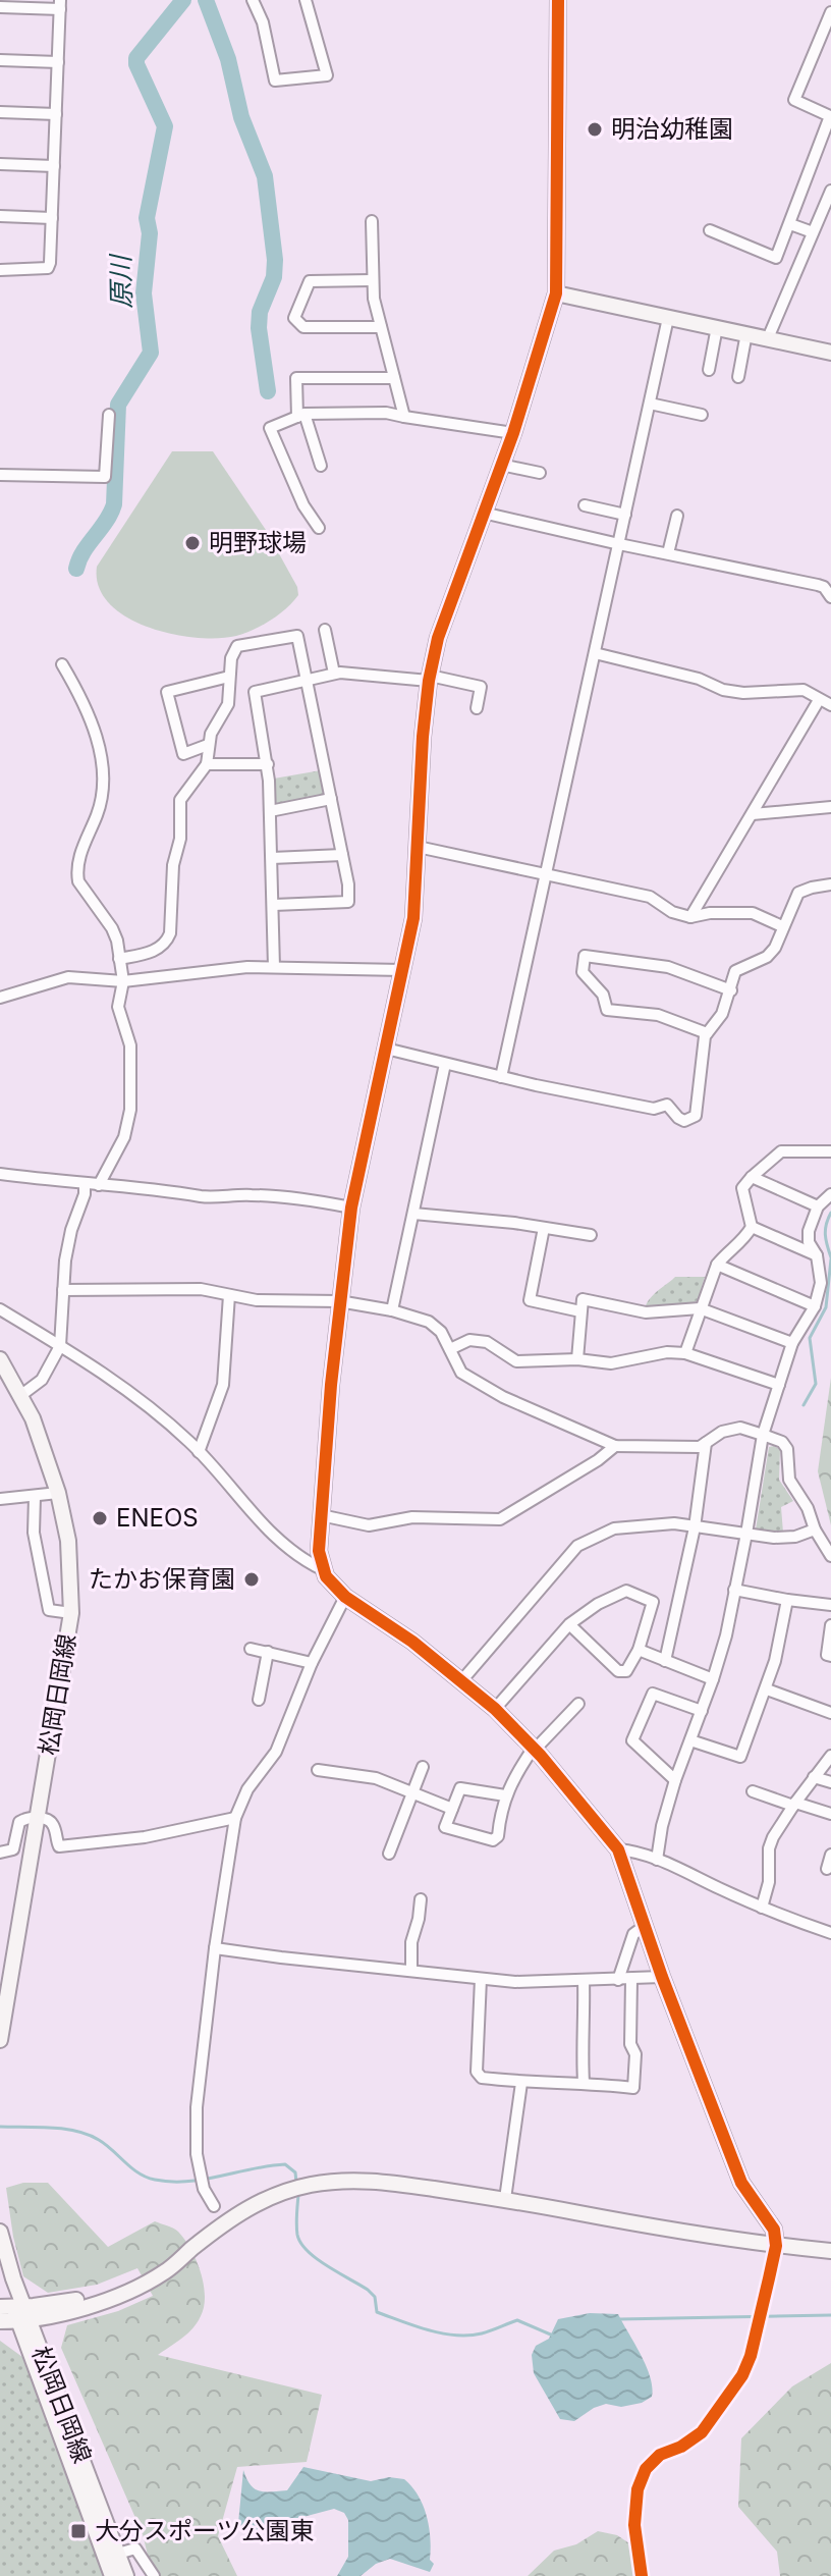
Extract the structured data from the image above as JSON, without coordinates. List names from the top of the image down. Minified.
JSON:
{"streets":{"street":["松岡日岡線"]},"water":["原川"],"places":{"other":["明治幼稚園","明野球場","ENEOS","たかお保育園"],"transit":["大分スポーツ公園東"]}}
